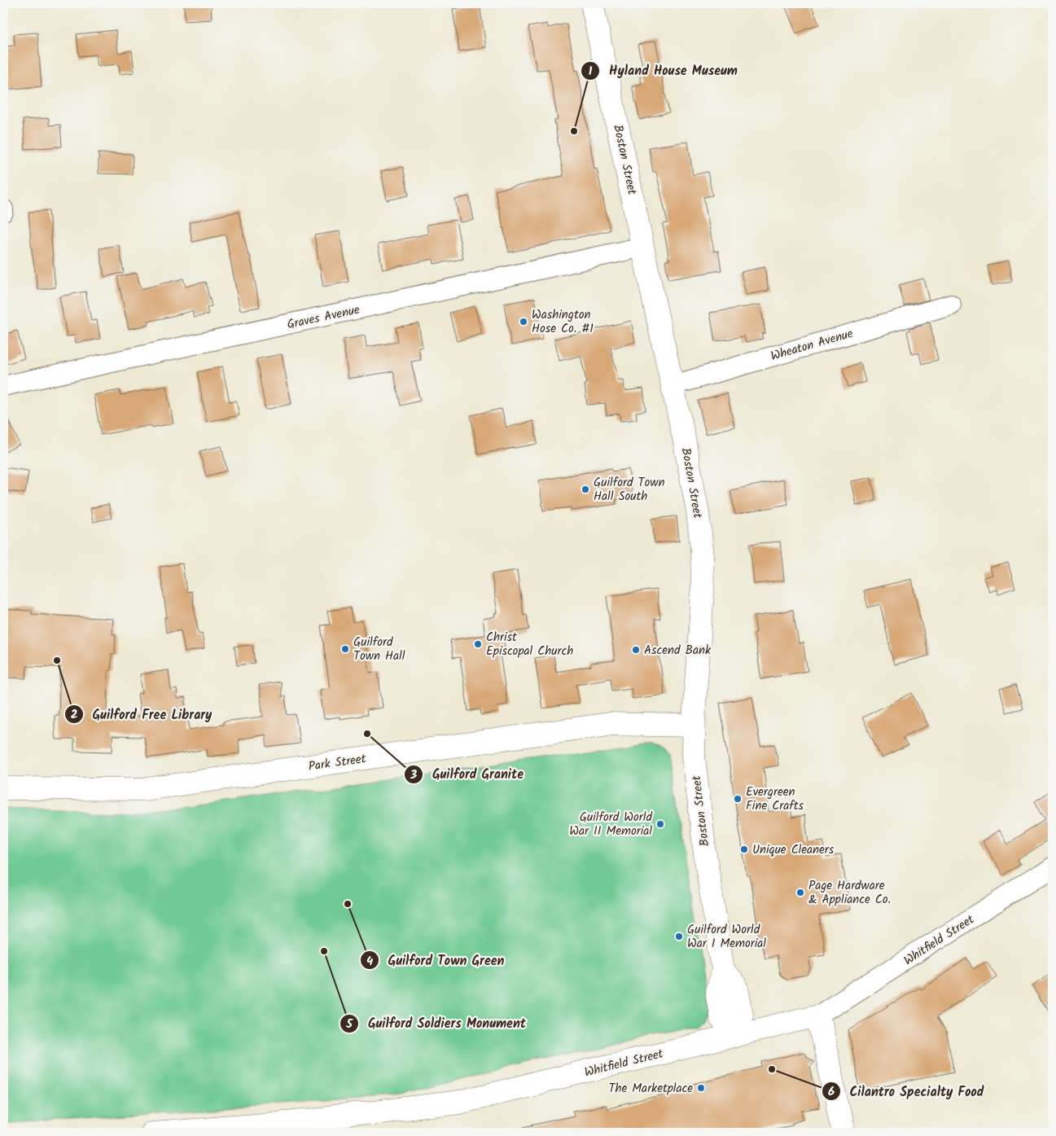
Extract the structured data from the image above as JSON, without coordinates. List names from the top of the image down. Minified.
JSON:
{"streets":{"main road":["Boston Street","Park Street","Whitfield Street"],"street":["Graves Avenue","Wheaton Avenue"]},"crossings":[["Boston Street","Graves Avenue"],["Boston Street","Wheaton Avenue"],["Boston Street","Park Street"],["Boston Street","Whitfield Street"]],"places":["Hyland House Museum","Washington Hose Co. #1","Guilford Town Hall South","Christ Episcopal Church","Guilford Town Hall","Ascend Bank","Guilford Free Library","Guilford Granite","Evergreen Fine Crafts","Guilford World War II Memorial","Unique Cleaners","Page Hardware & Appliance Co.","Guilford Town Green","Guilford World War I Memorial","Guilford Soldiers Monument","Cilantro Specialty Food","The Marketplace"]}
